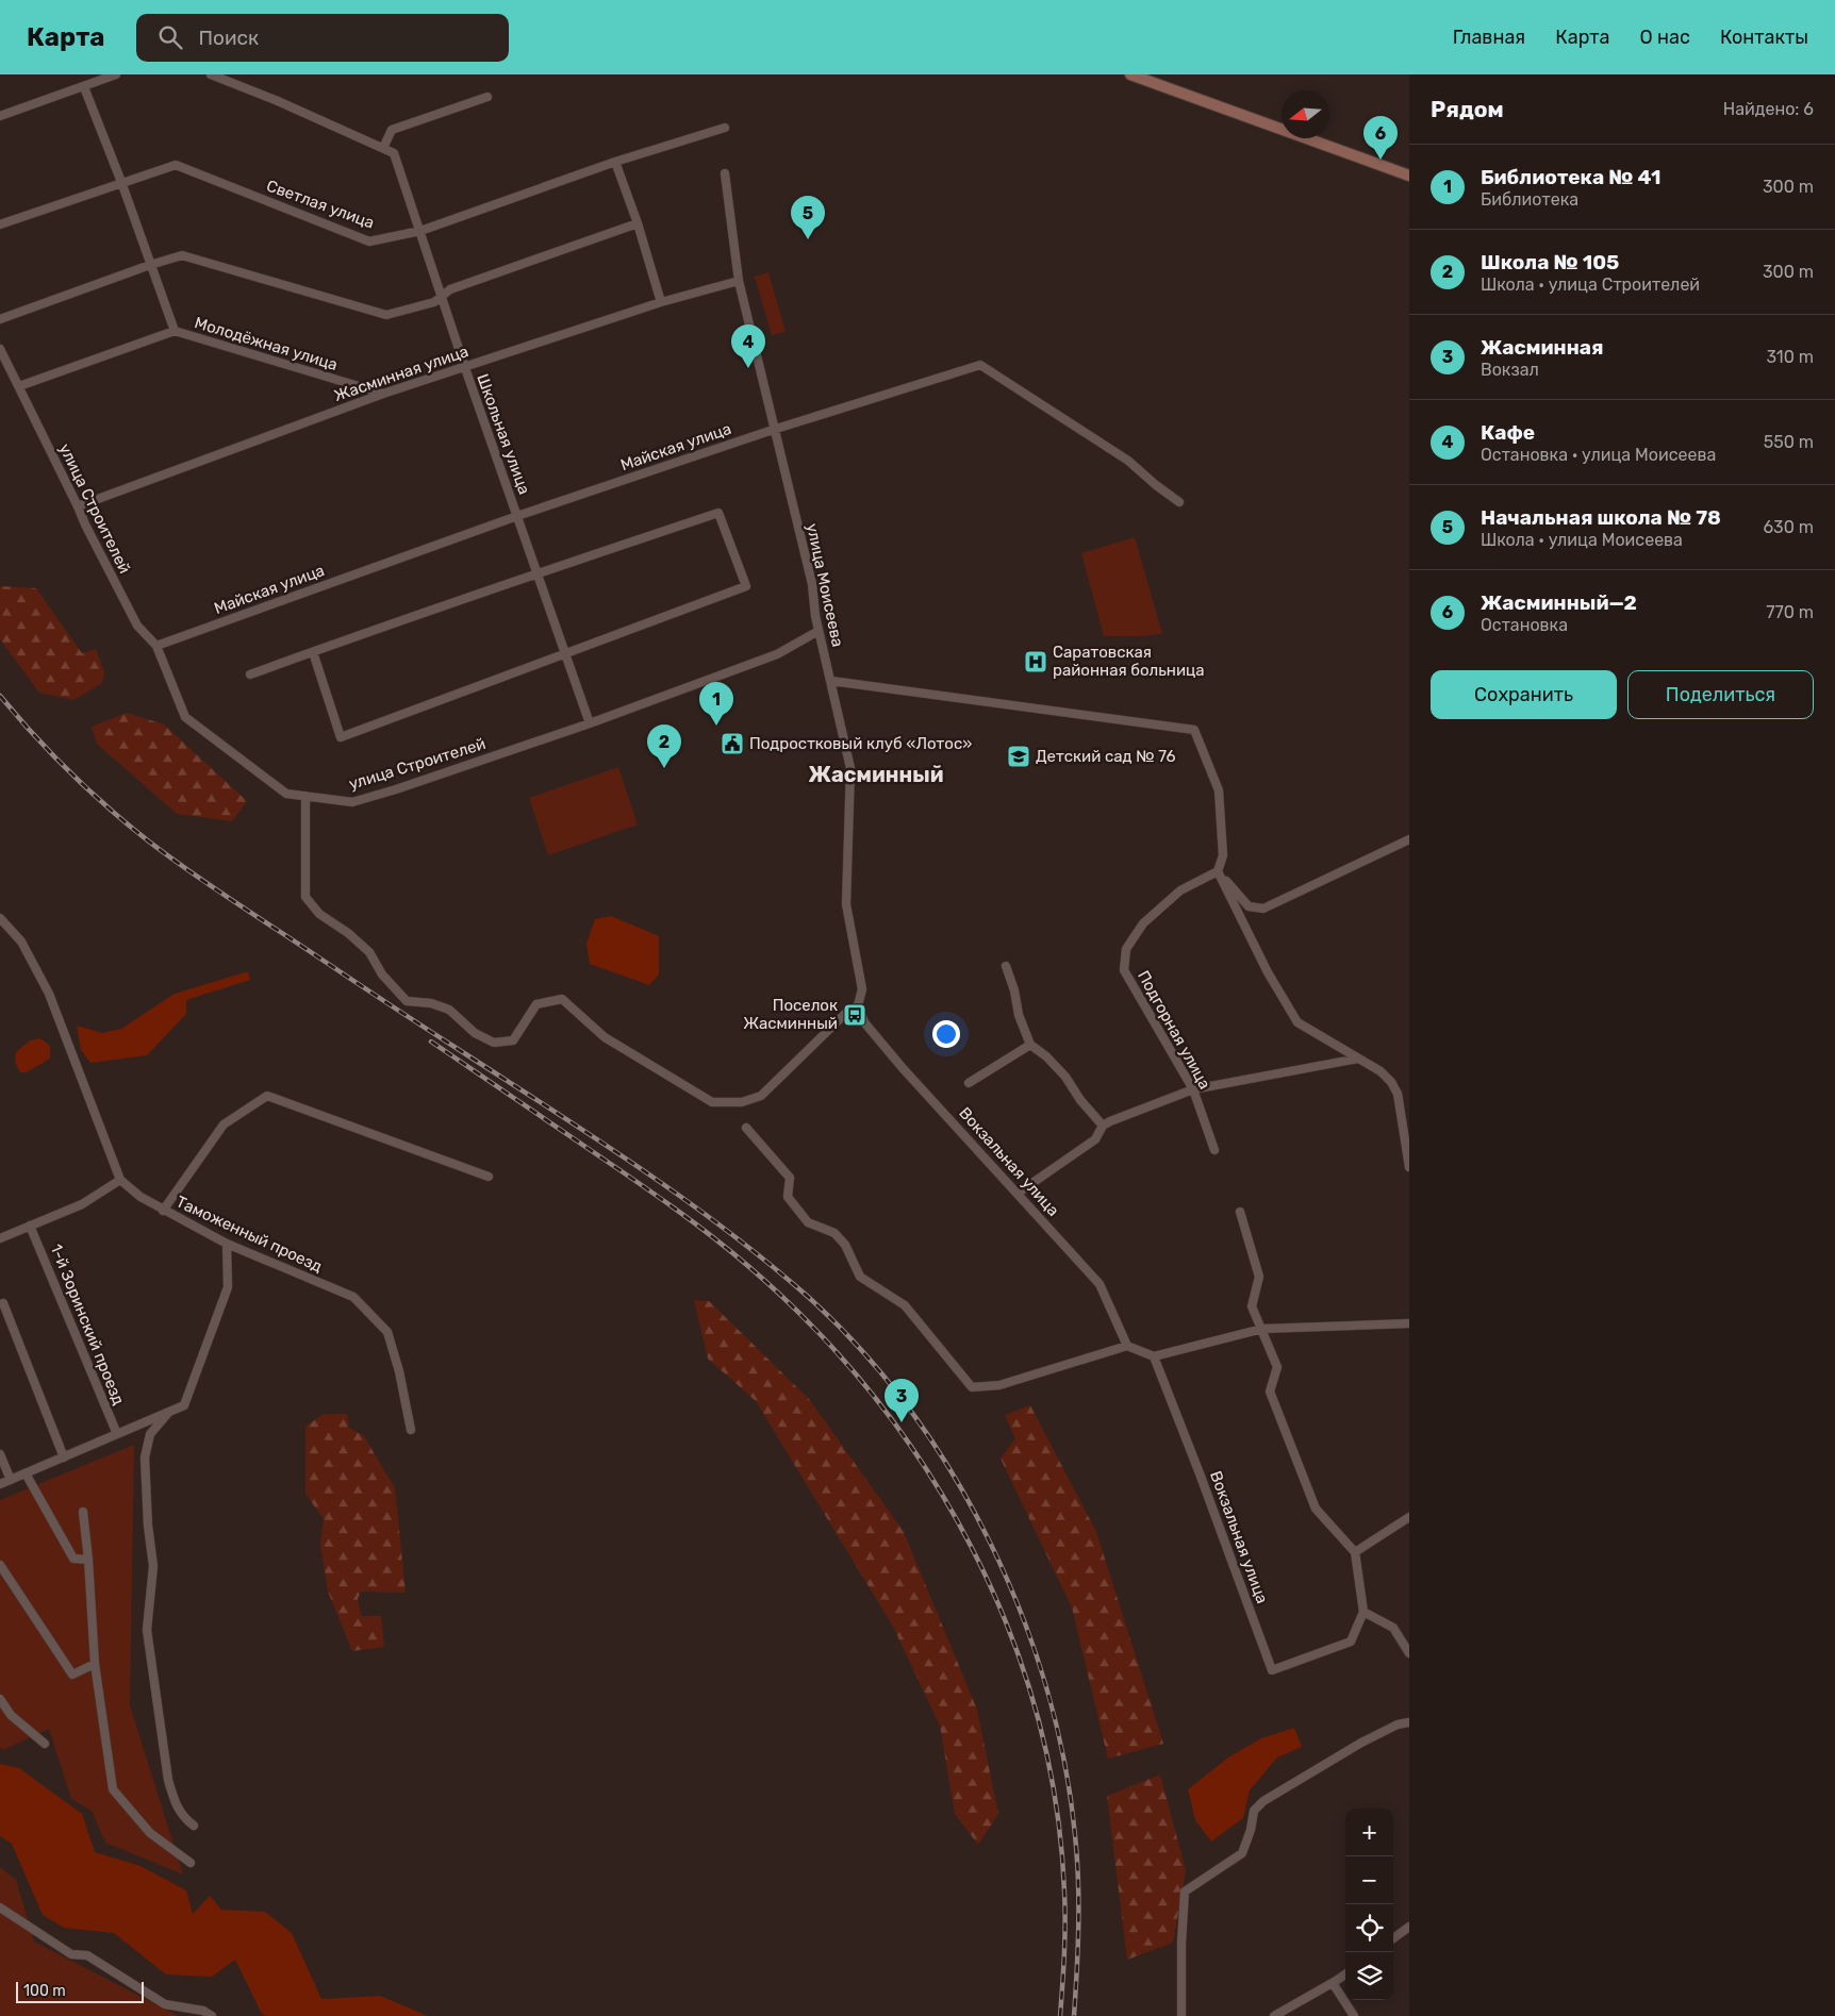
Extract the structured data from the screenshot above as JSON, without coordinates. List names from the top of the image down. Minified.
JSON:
{"streets":{"street":["Светлая улица","Молодёжная улица","Жасминная улица","Школьная улица","Майская улица","улица Строителей","улица Моисеева","Подгорная улица","Вокзальная улица","Таможенный проезд","1-й Зоринский проезд"]},"crossings":[["Светлая улица","Школьная улица"],["Молодёжная улица","Жасминная улица"],["Молодёжная улица","улица Строителей"],["Жасминная улица","Школьная улица"],["Жасминная улица","улица Строителей"],["Жасминная улица","улица Моисеева"],["Школьная улица","Майская улица"],["Школьная улица","улица Строителей"],["Майская улица","улица Строителей"],["Майская улица","улица Моисеева"],["улица Строителей","улица Моисеева"],["улица Моисеева","Вокзальная улица"]],"districts":["Жасминный"],"places":{"hospital":["Саратовская районная больница"],"public building":["Подростковый клуб «Лотос»"],"school or university":["Детский сад № 76"],"bus stop":["Поселок Жасминный"]},"scale_bar":"100 m","north":"left","page":{"header":"Карта","search":"Поиск","nav":["Главная","Карта","О нас","Контакты"],"heading":["Рядом","Найдено: 6"],"pins":["6","5","4","1","2","3"],"list":[{"mark":"1","name":"Библиотека № 41","note":"Библиотека","value":"300 m"},{"mark":"2","name":"Школа № 105","note":"Школа · улица Строителей","value":"300 m"},{"mark":"3","name":"Жасминная","note":"Вокзал","value":"310 m"},{"mark":"4","name":"Кафе","note":"Остановка · улица Моисеева","value":"550 m"},{"mark":"5","name":"Начальная школа № 78","note":"Школа · улица Моисеева","value":"630 m"},{"mark":"6","name":"Жасминный—2","note":"Остановка","value":"770 m"}],"buttons":["Сохранить","Поделиться"],"map_buttons":["+","−"],"scale":"100 m"}}
